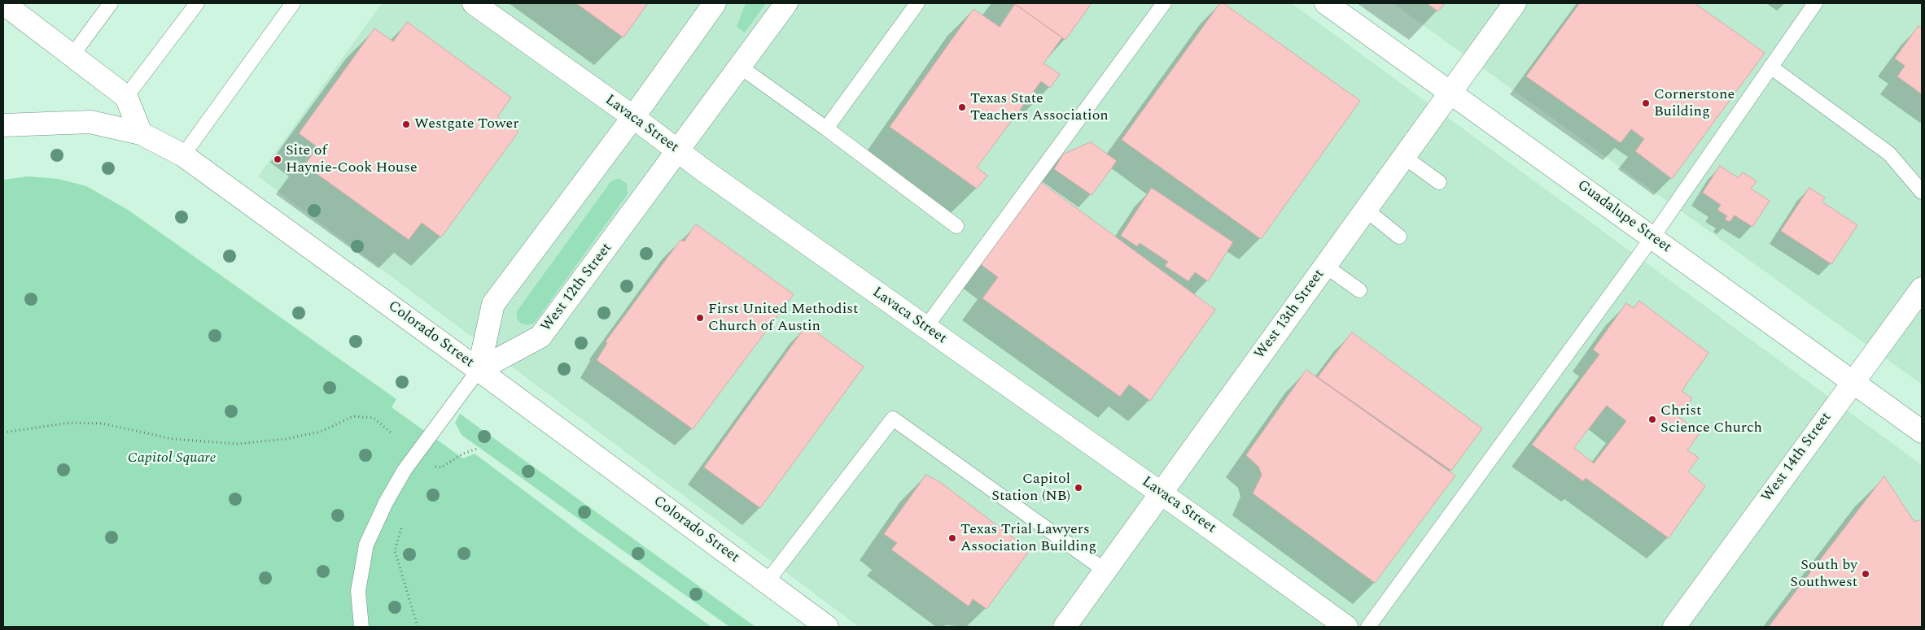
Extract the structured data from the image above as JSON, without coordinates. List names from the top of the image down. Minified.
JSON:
{"streets":{"main road":["Lavaca Street","Guadalupe Street","West 12th Street","West 13th Street","Colorado Street","West 14th Street"]},"crossings":[["Lavaca Street","West 12th Street"],["Lavaca Street","West 13th Street"],["Guadalupe Street","West 13th Street"],["Guadalupe Street","West 14th Street"],["West 12th Street","Colorado Street"]],"parks":["Capitol Square"],"places":["Cornerstone Building","Texas State Teachers Association","Westgate Tower","Site of Haynie-Cook House","First United Methodist Church of Austin","Christ Science Church","Capitol Station (NB)","Texas Trial Lawyers Association Building","South by Southwest"]}
